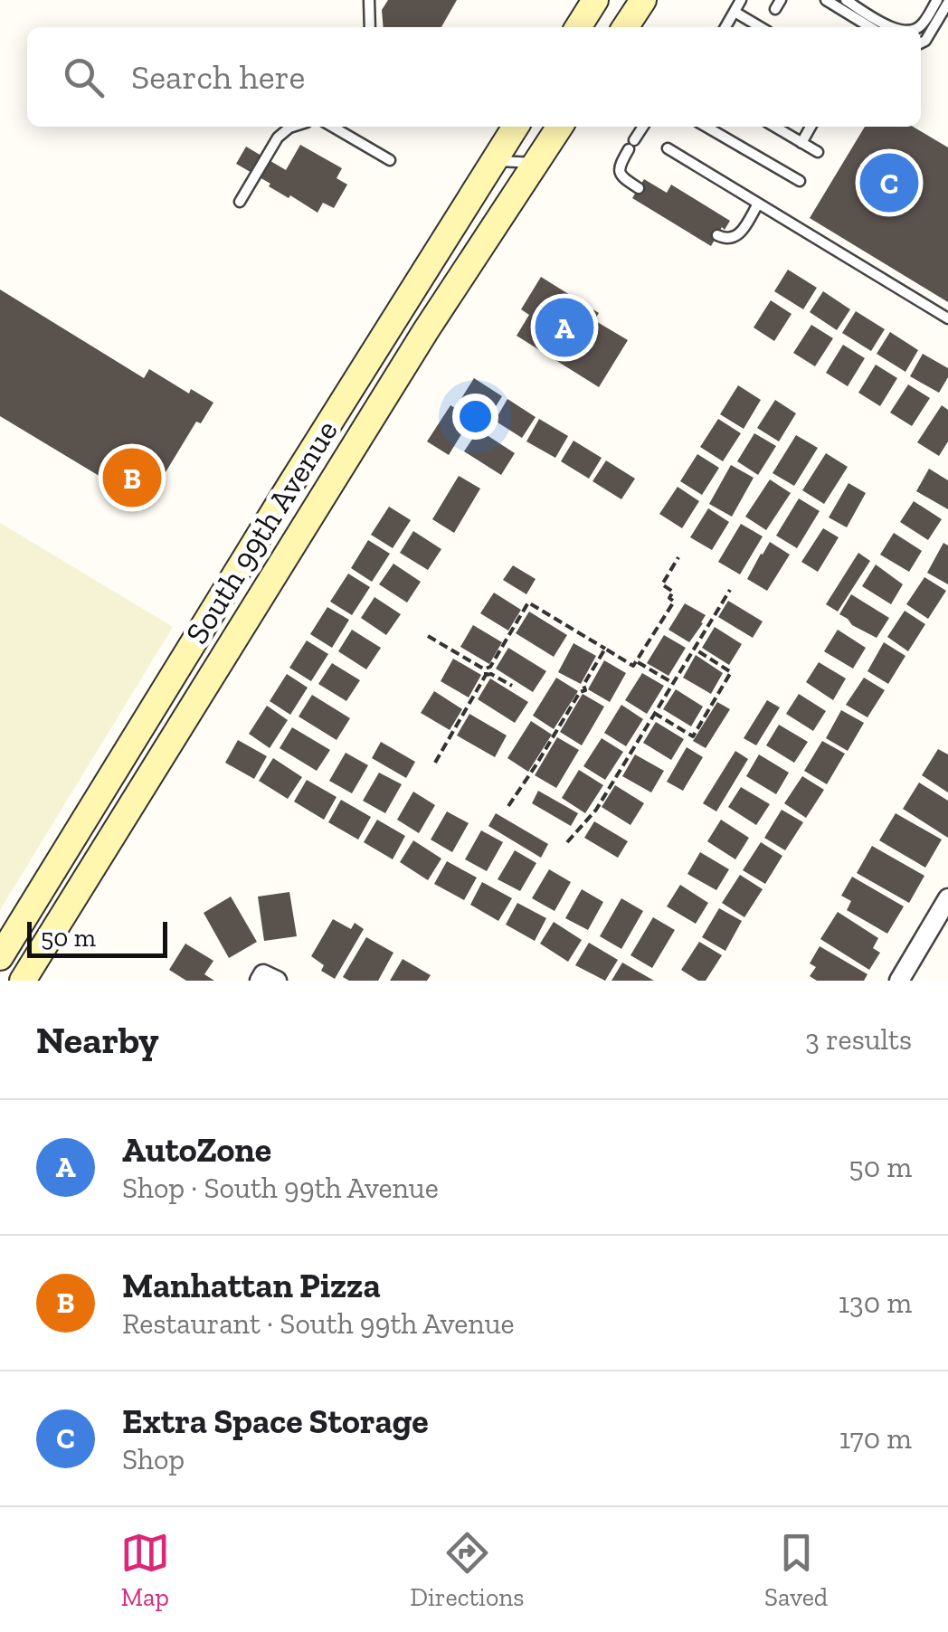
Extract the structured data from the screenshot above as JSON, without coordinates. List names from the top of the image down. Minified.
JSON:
{"streets":{"main road":["South 99th Avenue"]},"scale_bar":"50 m","page":{"search":"Search here","pins":["C","A","B"],"scale":"50 m","heading":["Nearby","3 results"],"list":[{"mark":"A","name":"AutoZone","note":"Shop · South 99th Avenue","value":"50 m"},{"mark":"B","name":"Manhattan Pizza","note":"Restaurant · South 99th Avenue","value":"130 m"},{"mark":"C","name":"Extra Space Storage","note":"Shop","value":"170 m"}],"nav":["Map","Directions","Saved"]}}
